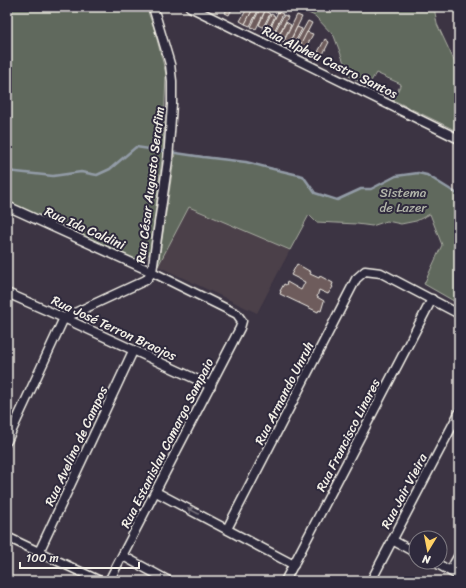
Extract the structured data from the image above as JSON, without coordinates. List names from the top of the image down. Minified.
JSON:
{"streets":{"street":["Rua Alpheu Castro Santos","Rua César Augusto Serafim","Rua Ida Caldini","Rua José Terron Braojos","Rua Armando Unruh","Rua Francisco Linares","Rua Estanislau Camargo Sampaio","Rua Avelino de Campos","Rua Jair Vieira"]},"crossings":[["Rua César Augusto Serafim","Rua Ida Caldini"],["Rua Ida Caldini","Rua Estanislau Camargo Sampaio"],["Rua José Terron Braojos","Rua Estanislau Camargo Sampaio"],["Rua José Terron Braojos","Rua Avelino de Campos"],["Rua Armando Unruh","Rua Francisco Linares"]],"parks":["Sistema de Lazer"],"scale_bar":"100 m","north":"bottom"}
